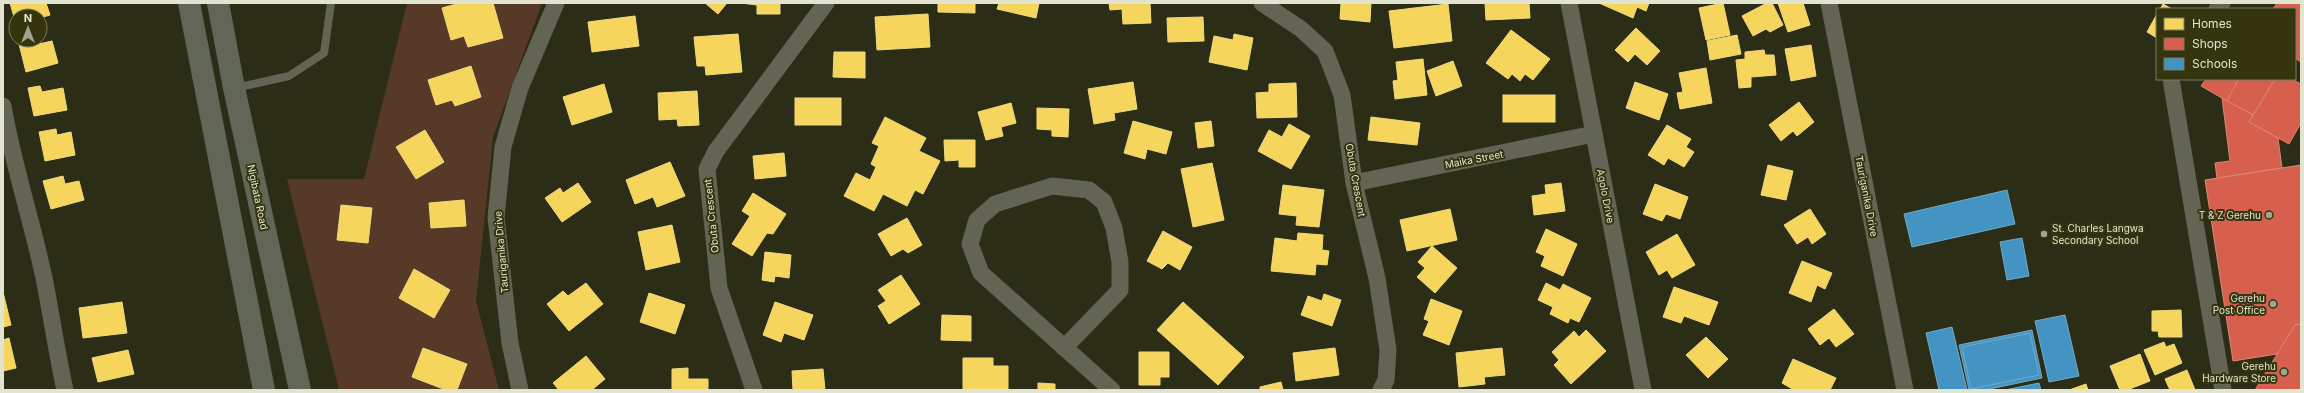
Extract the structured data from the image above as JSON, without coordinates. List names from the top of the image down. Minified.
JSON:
{"streets":{"street":["Maika Street","Obuta Crescent","Agolo Drive","Tauriganika Drive","Nigibata Road"]},"crossings":[["Maika Street","Obuta Crescent"],["Maika Street","Agolo Drive"]],"places":["T & Z Gerehu","St. Charles Langwa Secondary School","Gerehu Post Office","Gerehu Hardware Store"],"legend":["Homes","Shops","Schools"],"north":"top"}
